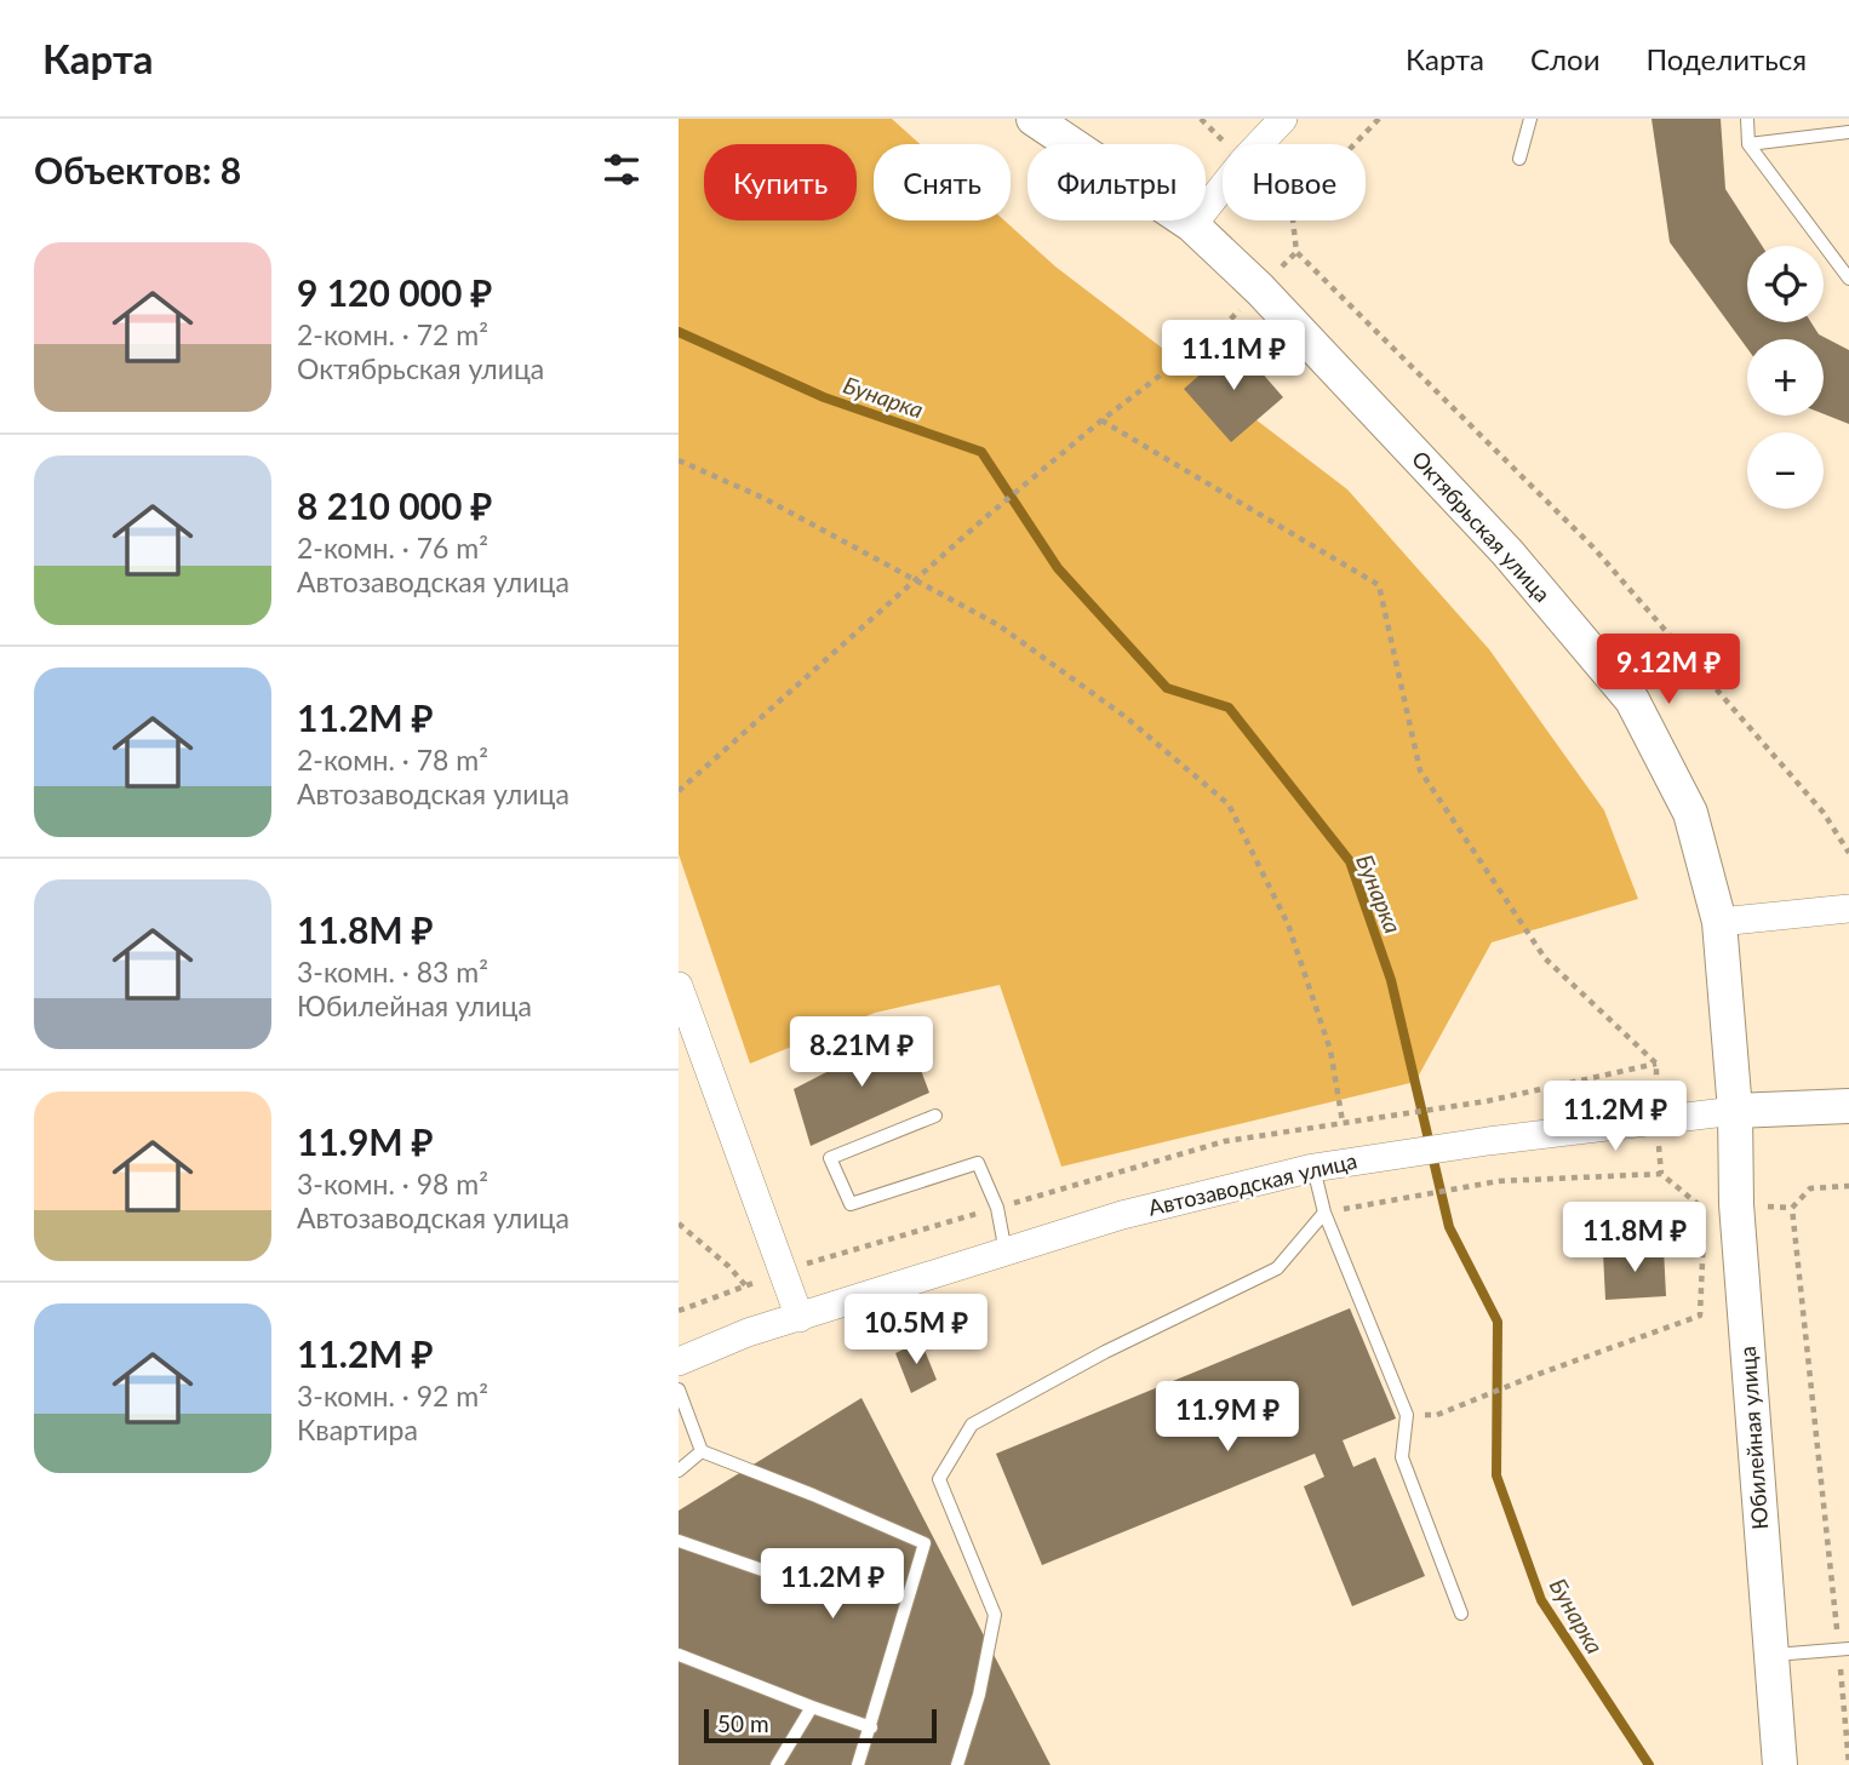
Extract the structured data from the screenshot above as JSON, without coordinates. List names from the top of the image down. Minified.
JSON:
{"streets":{"street":["Октябрьская улица","Автозаводская улица","Юбилейная улица"]},"crossings":[["Октябрьская улица","Автозаводская улица"],["Октябрьская улица","Юбилейная улица"],["Автозаводская улица","Юбилейная улица"]],"water":["Бунарка"],"scale_bar":"50 m","page":{"header":"Карта","nav":["Карта","Слои","Поделиться"],"heading":"Объектов: 8","chip":["Купить","Снять","Фильтры","Новое"],"list":[{"name":"9 120 000 ₽","note":"2-комн. · 72 m² · Октябрьская улица"},{"name":"8 210 000 ₽","note":"2-комн. · 76 m² · Автозаводская улица"},{"name":"11.2M ₽","note":"2-комн. · 78 m² · Автозаводская улица"},{"name":"11.8M ₽","note":"3-комн. · 83 m² · Юбилейная улица"},{"name":"11.9M ₽","note":"3-комн. · 98 m² · Автозаводская улица"},{"name":"11.2M ₽","note":"3-комн. · 92 m² · Квартира"}],"map_buttons":["+","−"],"price":["11.1M ₽","9.12M ₽","8.21M ₽","11.2M ₽","11.8M ₽","10.5M ₽","11.9M ₽","11.2M ₽"],"scale":"50 m"}}
